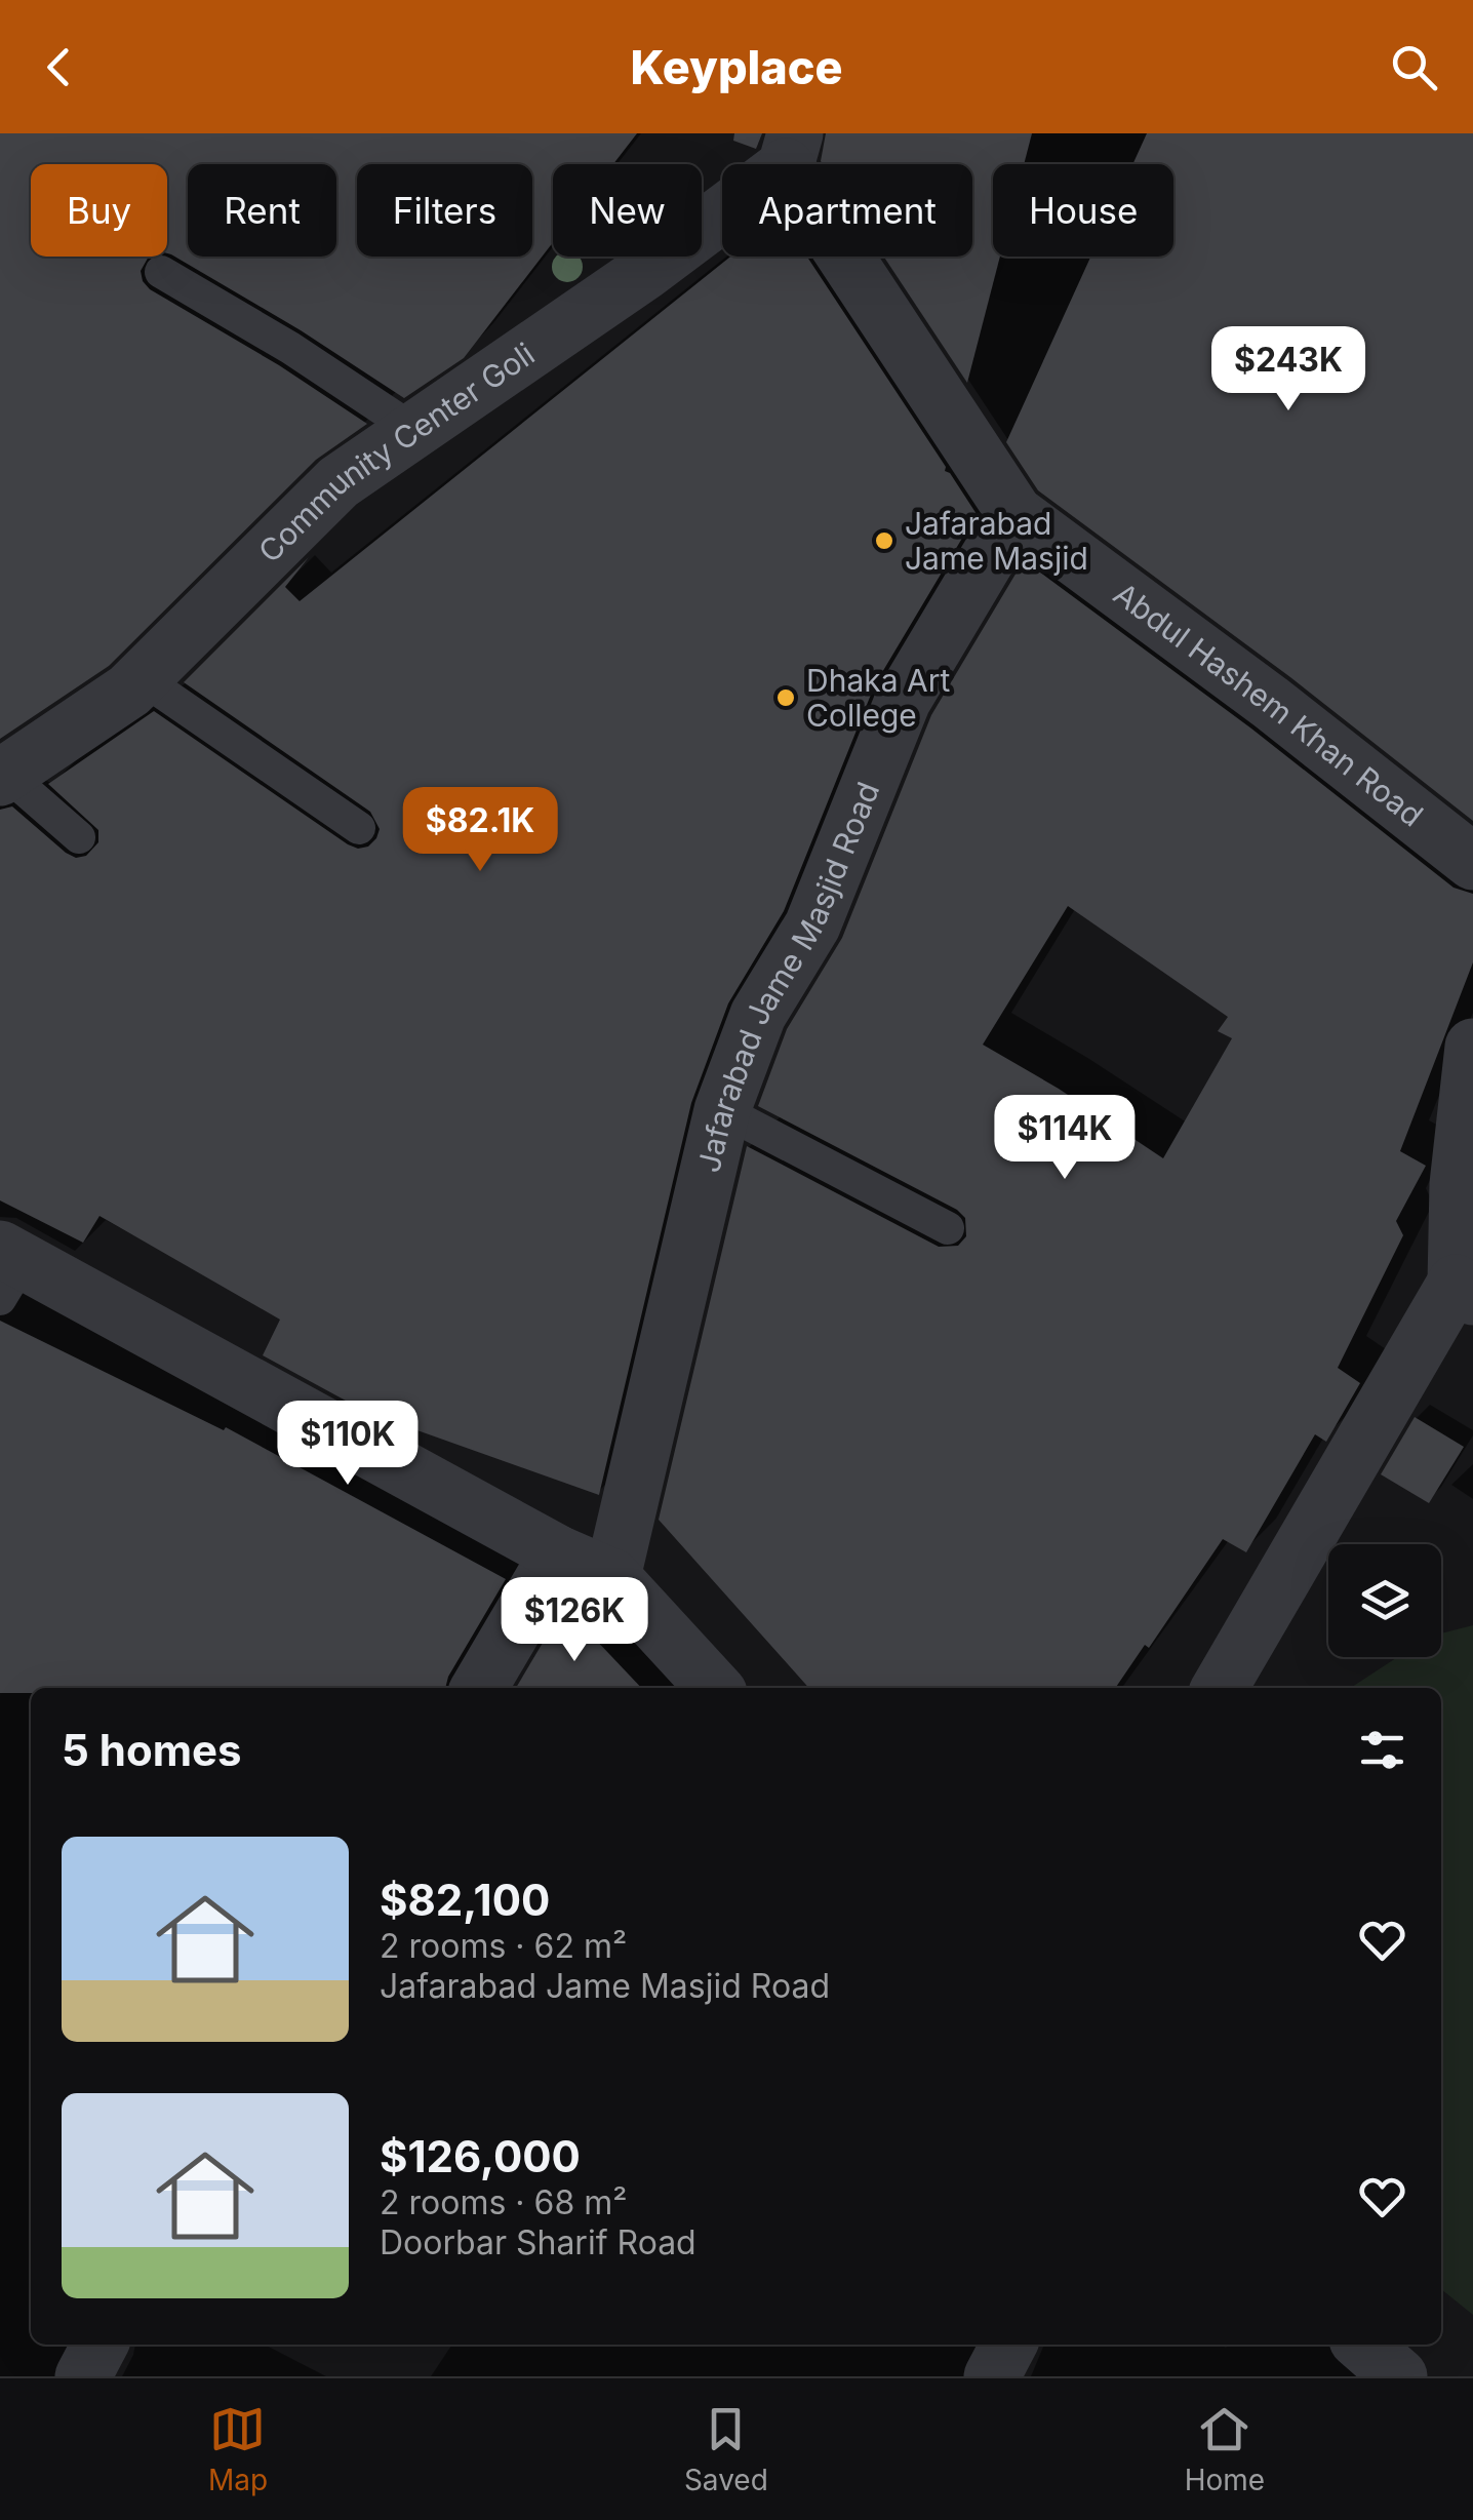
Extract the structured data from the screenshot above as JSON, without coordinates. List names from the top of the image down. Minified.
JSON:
{"streets":{"street":["Community Center Goli","Abdul Hashem Khan Road","Jafarabad Jame Masjid Road"]},"crossings":[["Abdul Hashem Khan Road","Jafarabad Jame Masjid Road"]],"places":["Jafarabad Jame Masjid","Dhaka Art College"],"page":{"header":"Keyplace","chip":["Buy","Rent","Filters","New","Apartment","House"],"price":["$243K","$82.1K","$114K","$110K","$126K"],"heading":"5 homes","list":[{"name":"$82,100","note":"2 rooms · 62 m² · Jafarabad Jame Masjid Road"},{"name":"$126,000","note":"2 rooms · 68 m² · Doorbar Sharif Road"}],"tabs":["Map","Saved","Home"]}}
